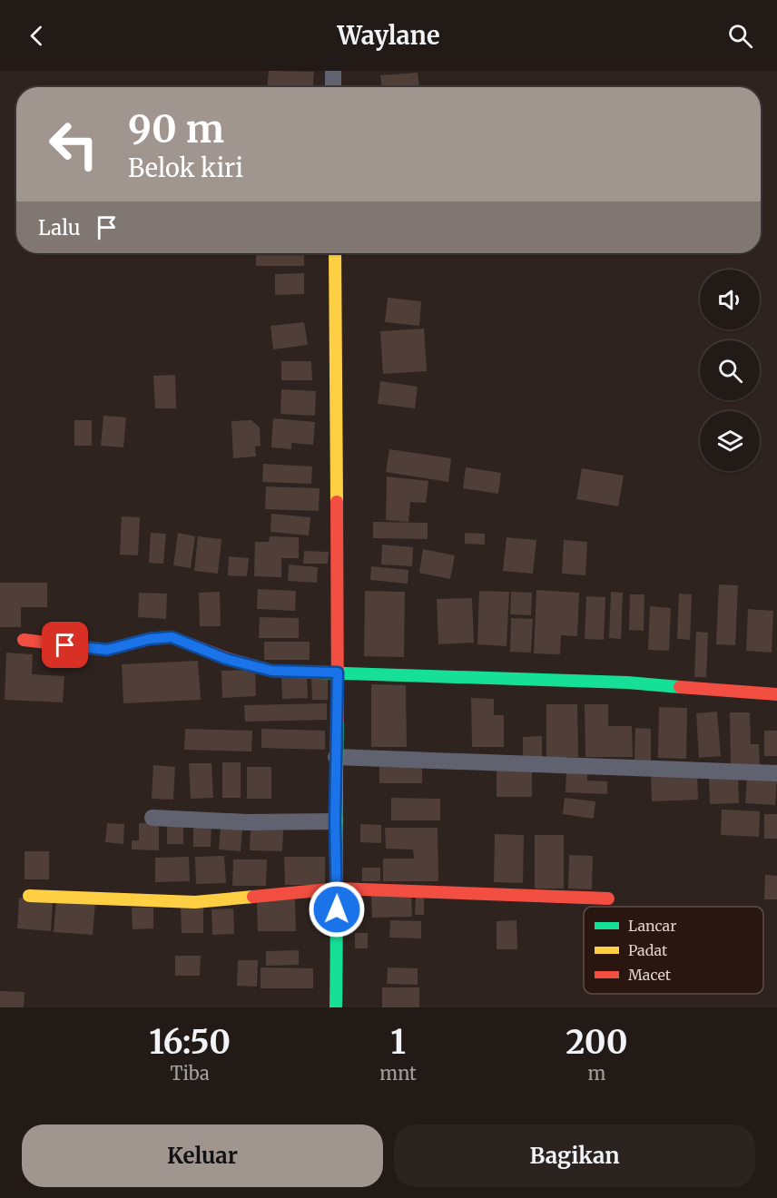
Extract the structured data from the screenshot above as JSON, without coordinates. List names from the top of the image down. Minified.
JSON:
{"legend":["Lancar","Padat","Macet"],"page":{"header":"Waylane","turn":["90 m","Belok kiri"],"then":"Lalu","eta":["16:50","Tiba","1","mnt","200","m"],"buttons":["Keluar","Bagikan"]}}
